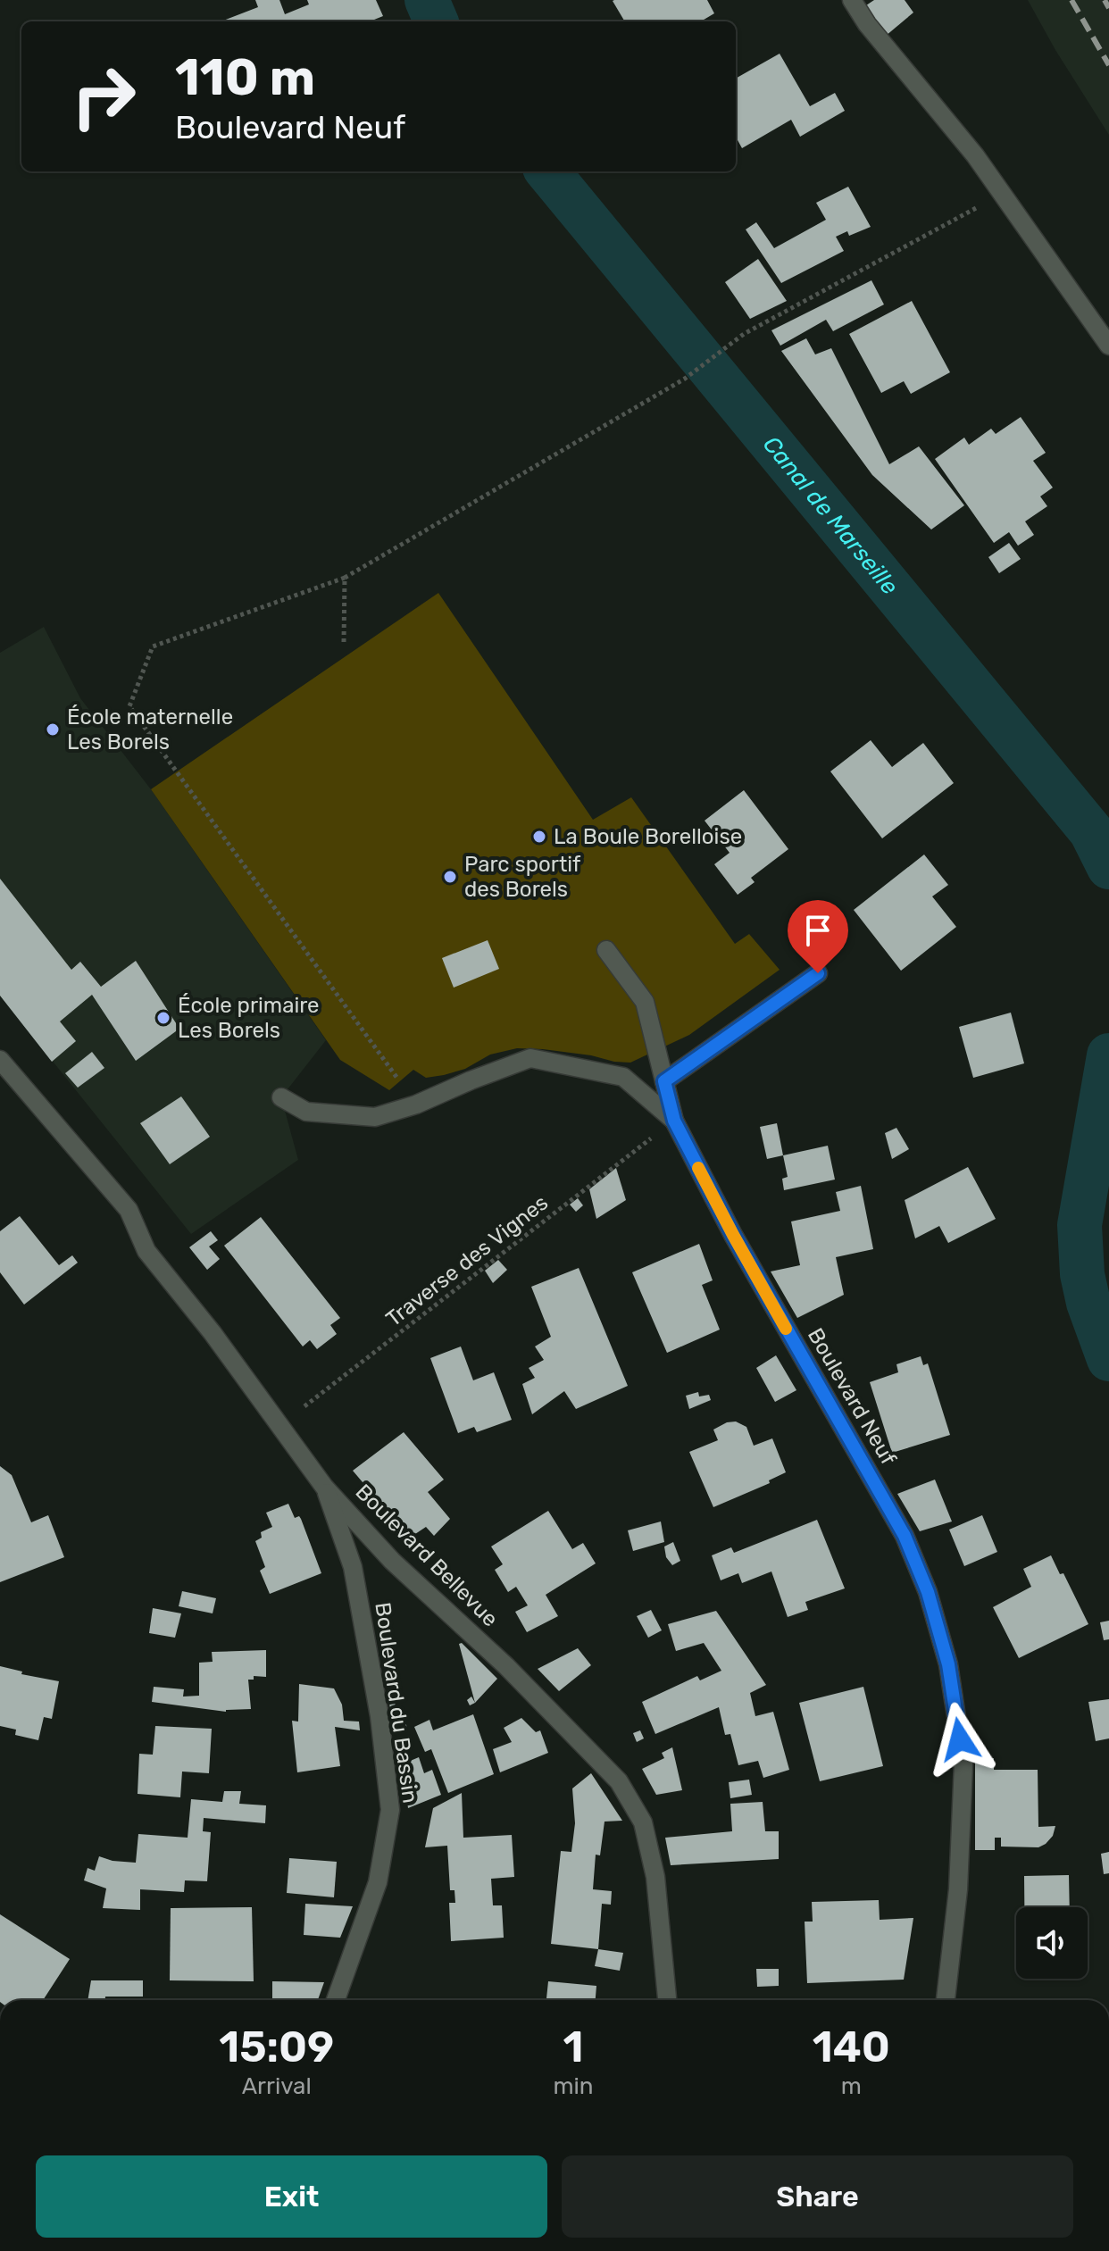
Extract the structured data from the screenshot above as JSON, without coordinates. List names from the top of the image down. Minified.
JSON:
{"streets":{"street":["Boulevard Neuf","Boulevard Bellevue","Boulevard du Bassin"],"path":["Traverse des Vignes"]},"crossings":[["Traverse des Vignes","Boulevard Neuf"],["Traverse des Vignes","Boulevard Bellevue"],["Boulevard Bellevue","Boulevard du Bassin"]],"water":["Canal de Marseille"],"places":["École maternelle Les Borels","La Boule Borelloise","Parc sportif des Borels","École primaire Les Borels"],"page":{"turn":["110 m","Boulevard Neuf"],"eta":["15:09","Arrival","1","min","140","m"],"buttons":["Exit","Share"]}}
